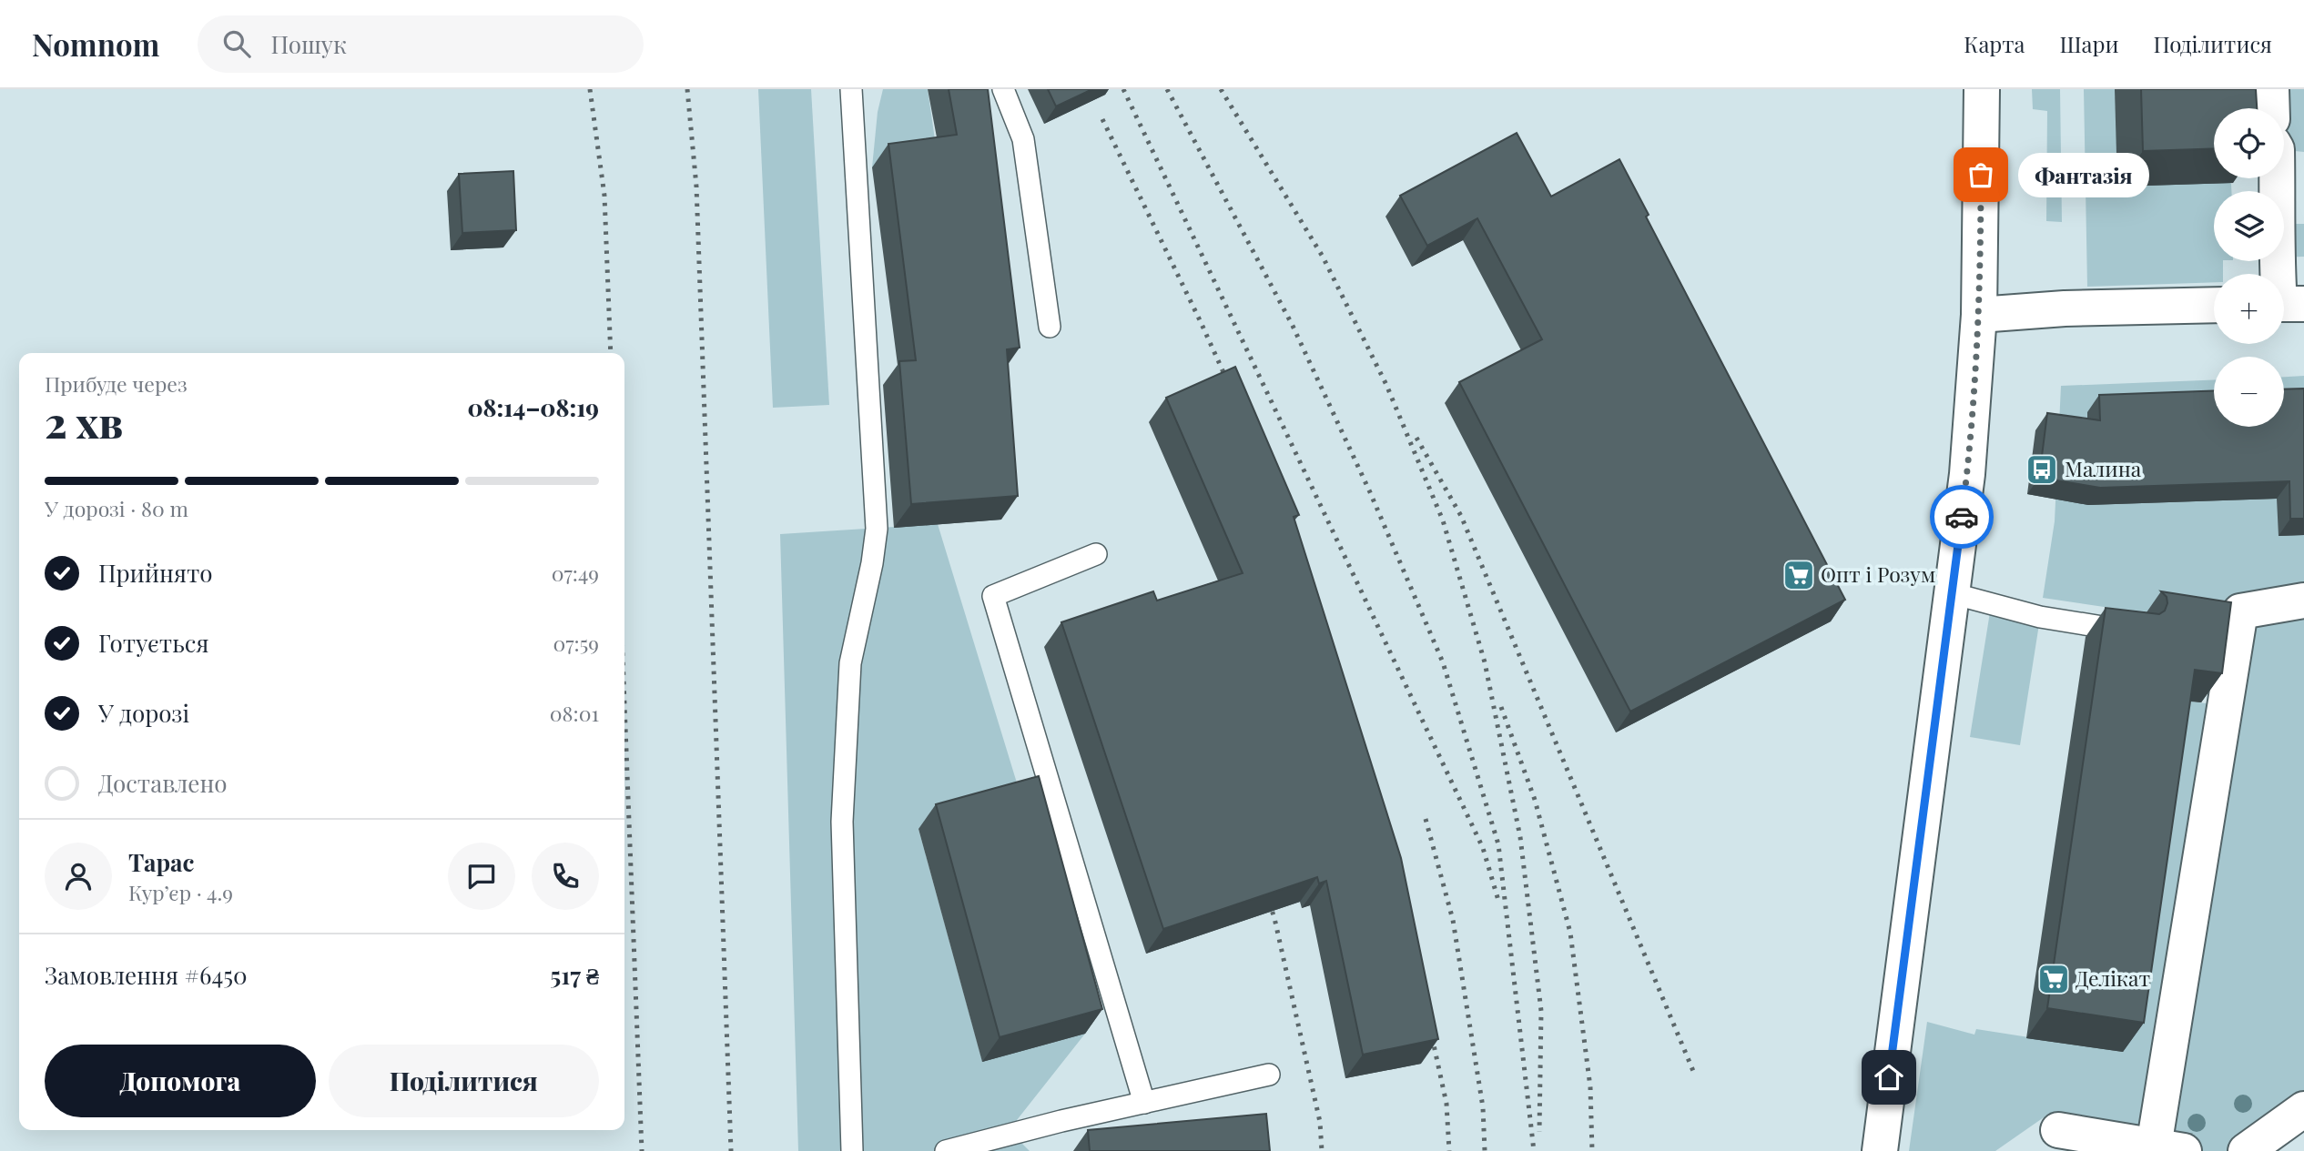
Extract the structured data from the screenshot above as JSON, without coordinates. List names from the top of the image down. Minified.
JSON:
{"places":{"other":["Фантазiя"],"bus stop":["Малина"],"supermarket":["Опт і Розум","Делікат"]},"page":{"header":"Nomnom","search":"Пошук","nav":["Карта","Шари","Поділитися"],"map_buttons":["+","−"],"bubble":"Фантазiя","heading":["2 хв","Прибуде через","08:14–08:19"],"panel":["Тарас","Кур’єр · 4.9","Замовлення #6450","517 ₴"],"bar":"У дорозі · 80 m","list":[["Прийнято","07:49"],["Готується","07:59"],["У дорозі","08:01"],"Доставлено"],"buttons":["Допомога","Поділитися"]}}
